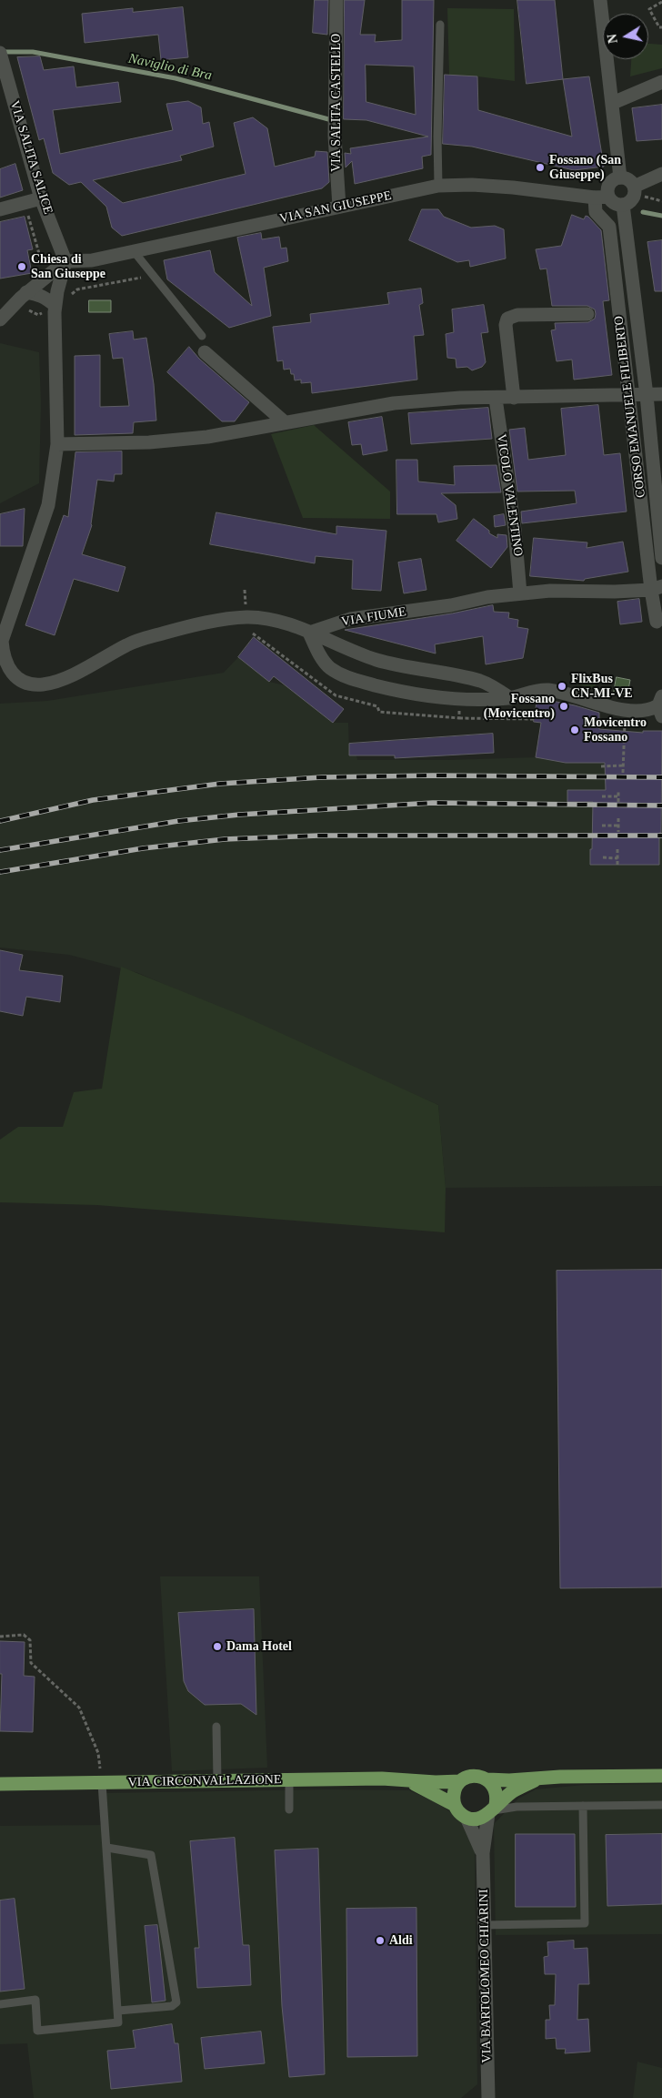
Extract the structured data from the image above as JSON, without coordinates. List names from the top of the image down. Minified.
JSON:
{"streets":{"main road":["VIA CIRCONVALLAZIONE"],"street":["VIA SALITA CASTELLO","VIA SALITA SALICE","VIA SAN GIUSEPPE","CORSO EMANUELE FILIBERTO","VICOLO VALENTINO","VIA FIUME","VIA BARTOLOMEO CHIARINI"]},"crossings":[["VIA SALITA CASTELLO","VIA SAN GIUSEPPE"],["VIA SALITA SALICE","VIA SAN GIUSEPPE"],["VIA SAN GIUSEPPE","CORSO EMANUELE FILIBERTO"],["CORSO EMANUELE FILIBERTO","VIA FIUME"],["VICOLO VALENTINO","VIA FIUME"],["VIA CIRCONVALLAZIONE","VIA BARTOLOMEO CHIARINI"]],"water":["Naviglio di Bra"],"places":["Fossano (San Giuseppe)","Chiesa di San Giuseppe","FlixBus CN-MI-VE","Fossano (Movicentro)","Movicentro Fossano","Dama Hotel","Aldi"],"north":"left"}
